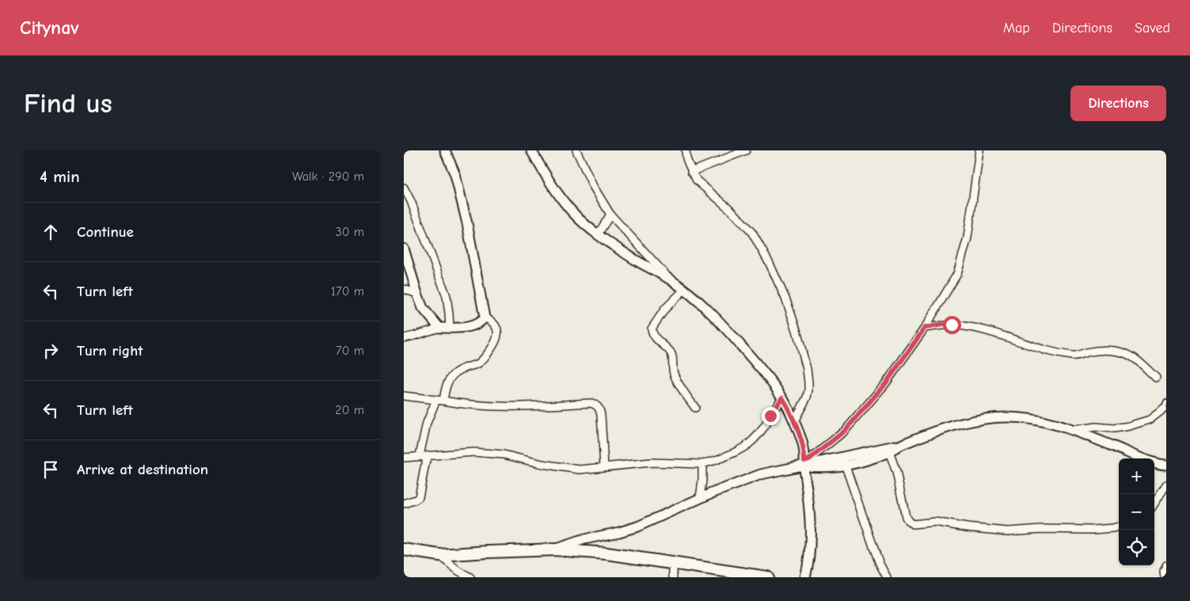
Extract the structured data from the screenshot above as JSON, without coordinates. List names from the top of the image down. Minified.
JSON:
{"page":{"header":"Citynav","nav":["Map","Directions","Saved"],"buttons":"Directions","title":"Find us","heading":["4 min","Walk · 290 m"],"list":[["Continue","30 m"],["Turn left","170 m"],["Turn right","70 m"],["Turn left","20 m"],"Arrive at destination"],"map_buttons":["+","−"]}}
